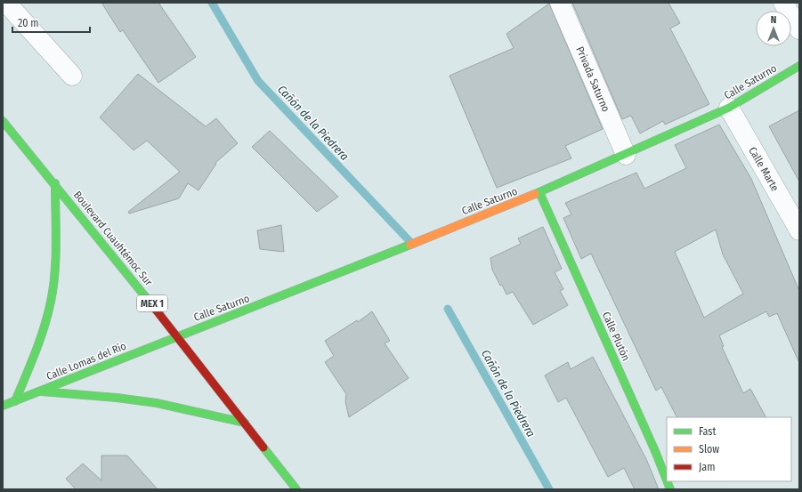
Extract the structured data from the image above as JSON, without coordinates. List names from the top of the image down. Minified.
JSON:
{"streets":{"main road":["Calle Saturno","Boulevard Cuauhtémoc Sur","MEX 1","Calle Plutón","Calle Lomas del Río"],"street":["Privada Saturno","Calle Marte"]},"crossings":[["Privada Saturno","Calle Saturno"],["Calle Saturno","Calle Marte"],["Calle Saturno","Boulevard Cuauhtémoc Sur"],["Calle Saturno","Calle Plutón"],["Calle Saturno","Calle Lomas del Río"],["Boulevard Cuauhtémoc Sur","Calle Lomas del Río"]],"water":["Cañón de la Piedrera"],"legend":["Fast","Slow","Jam"],"scale_bar":"20 m","north":"top"}
